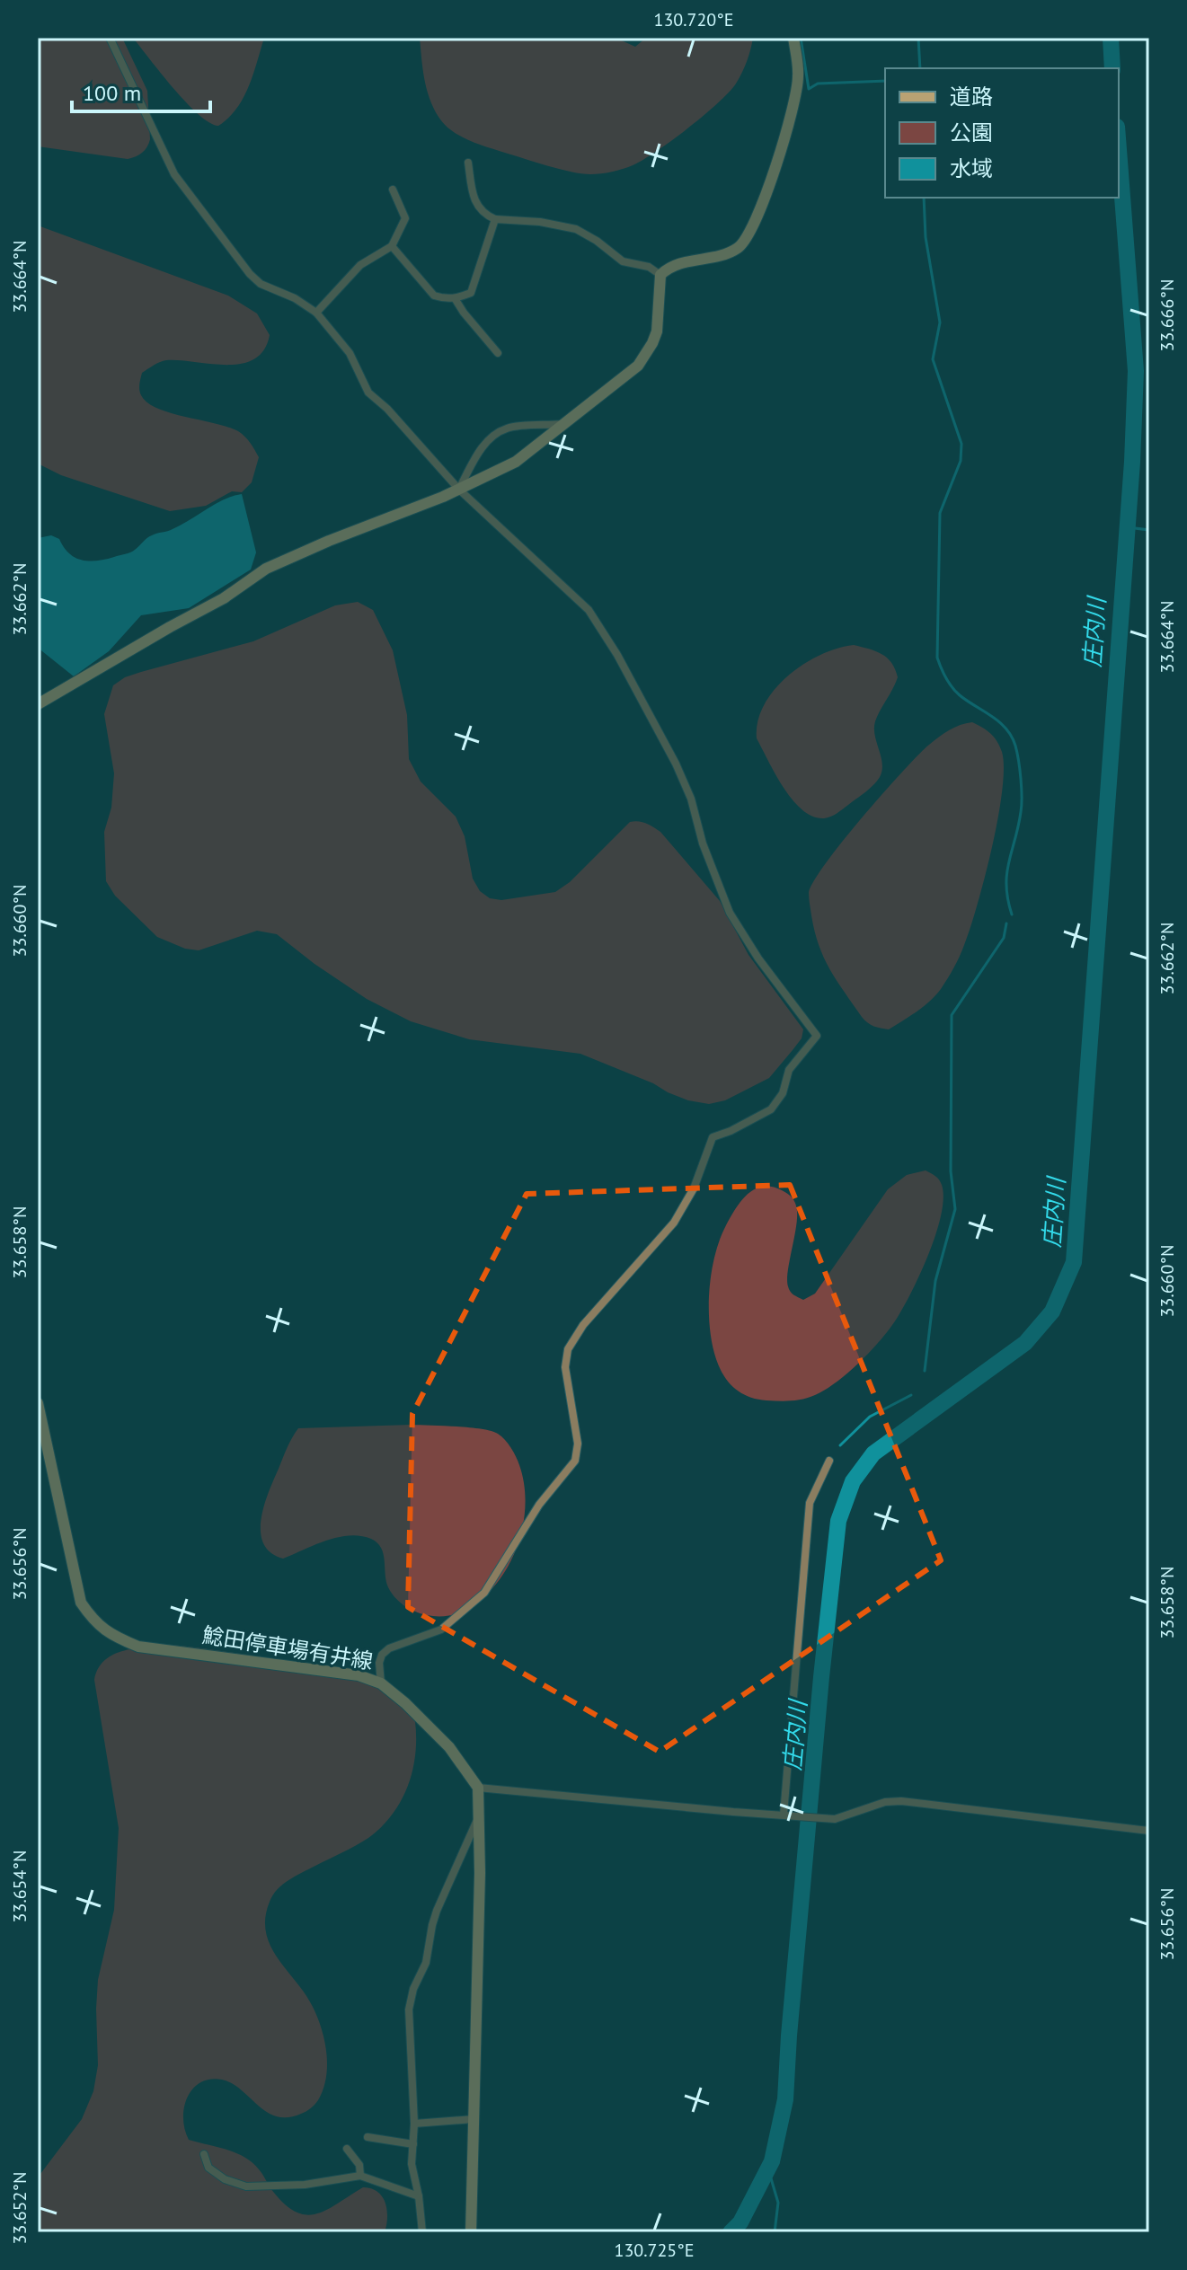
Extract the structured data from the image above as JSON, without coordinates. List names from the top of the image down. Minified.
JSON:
{"streets":{"main road":["鯰田停車場有井線"]},"water":["庄内川"],"legend":["道路","公園","水域"],"scale_bar":"100 m","coordinates":["130.720°E","33.664°N","33.666°N","33.662°N","33.660°N","33.658°N","33.656°N","33.654°N","33.652°N","130.725°E"]}
